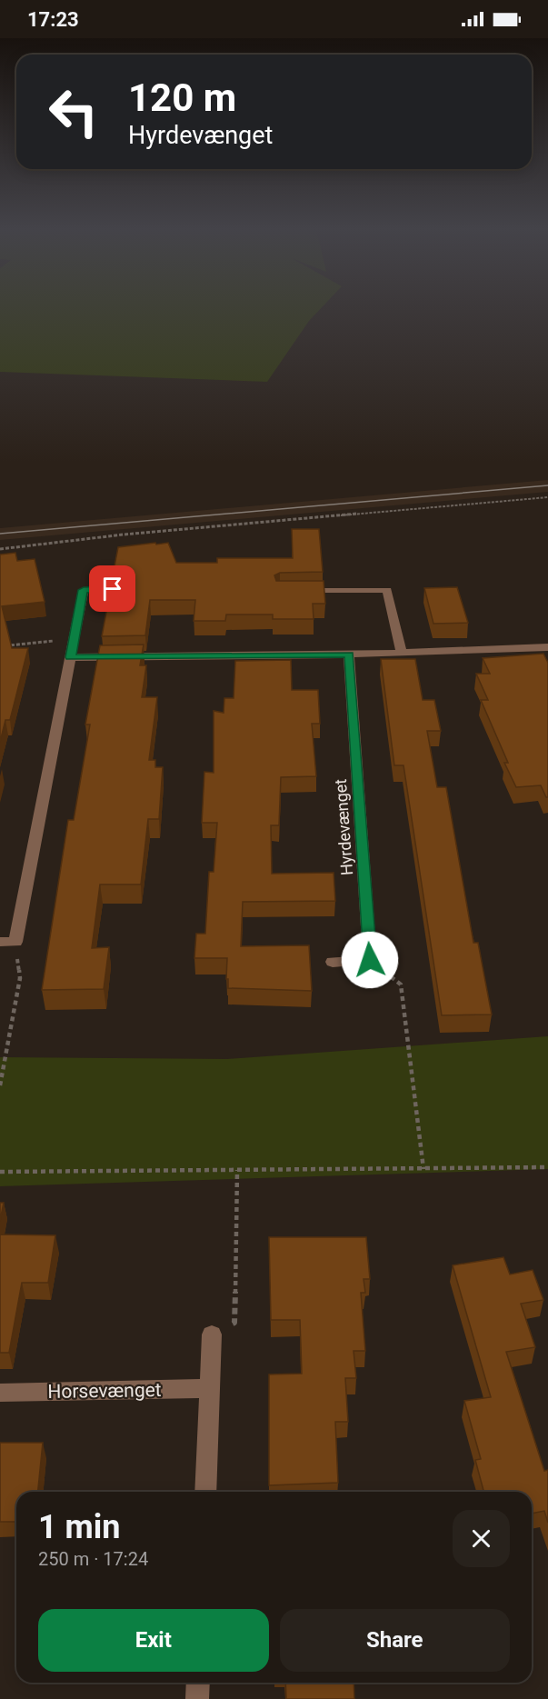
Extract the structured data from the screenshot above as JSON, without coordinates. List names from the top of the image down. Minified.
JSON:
{"streets":{"street":["Hyrdevænget","Horsevænget"]},"page":{"status":"17:23","turn":["120 m","Hyrdevænget"],"heading":["1 min","250 m · 17:24"],"buttons":["Exit","Share"]}}
